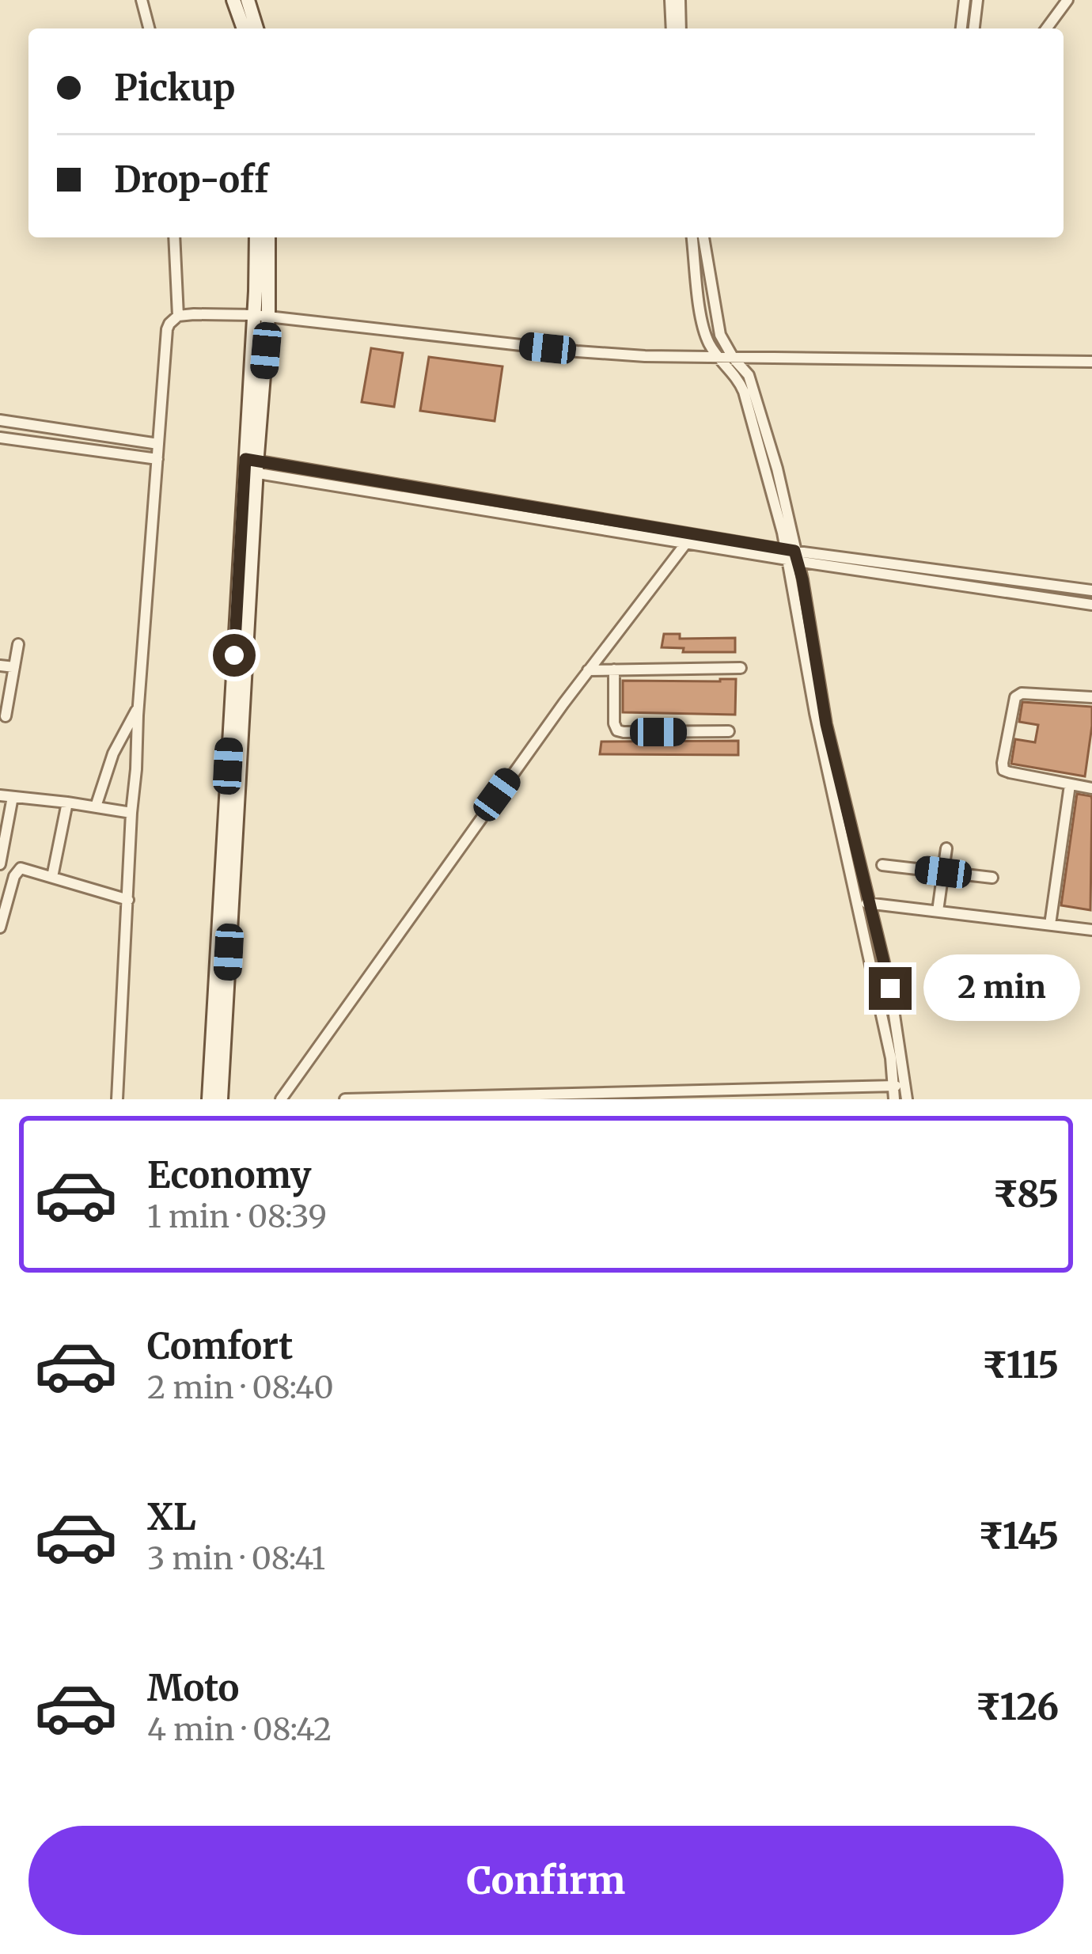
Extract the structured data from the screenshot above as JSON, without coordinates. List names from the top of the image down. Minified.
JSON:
{"page":{"banner":["Pickup","Drop-off"],"bubble":"2 min","list":[{"name":"Economy","note":"1 min · 08:39","value":"₹85"},{"name":"Comfort","note":"2 min · 08:40","value":"₹115"},{"name":"XL","note":"3 min · 08:41","value":"₹145"},{"name":"Moto","note":"4 min · 08:42","value":"₹126"}],"buttons":"Confirm"}}
